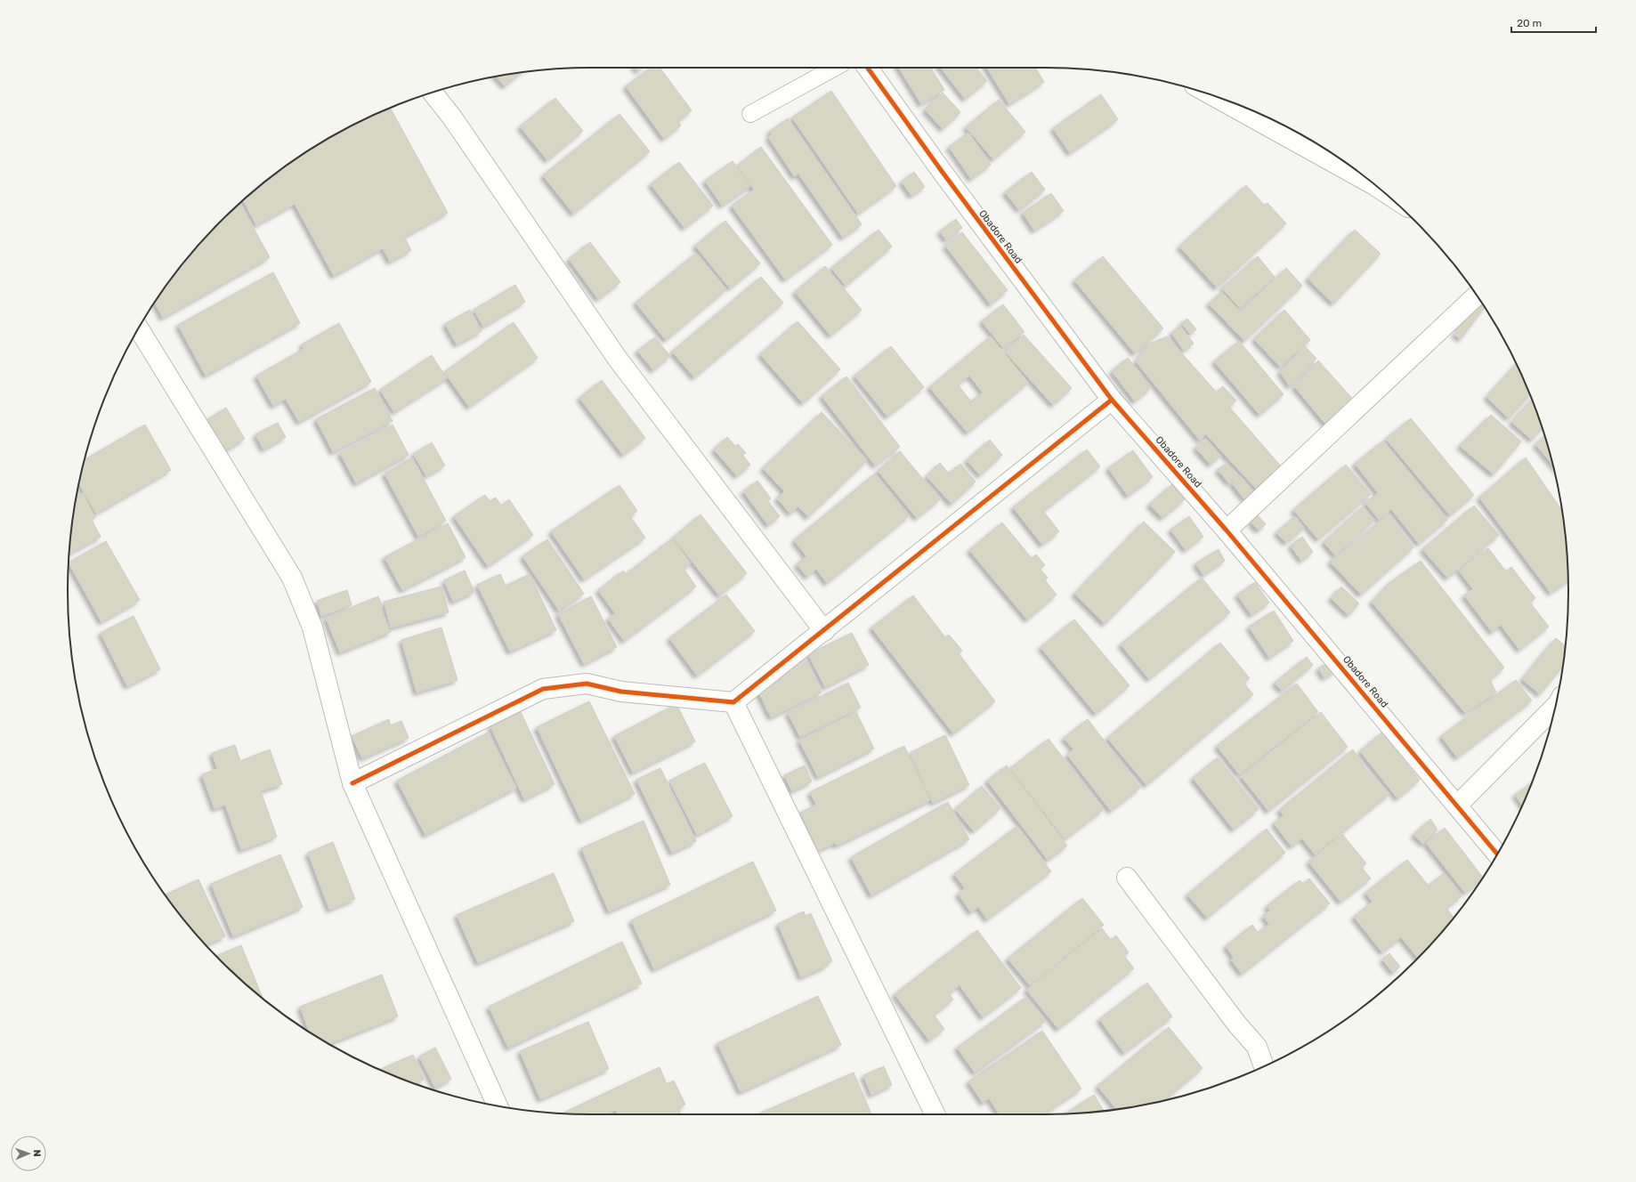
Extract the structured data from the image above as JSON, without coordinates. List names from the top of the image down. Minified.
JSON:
{"streets":{"street":["Obadore Road"]},"scale_bar":"20 m","north":"right"}
